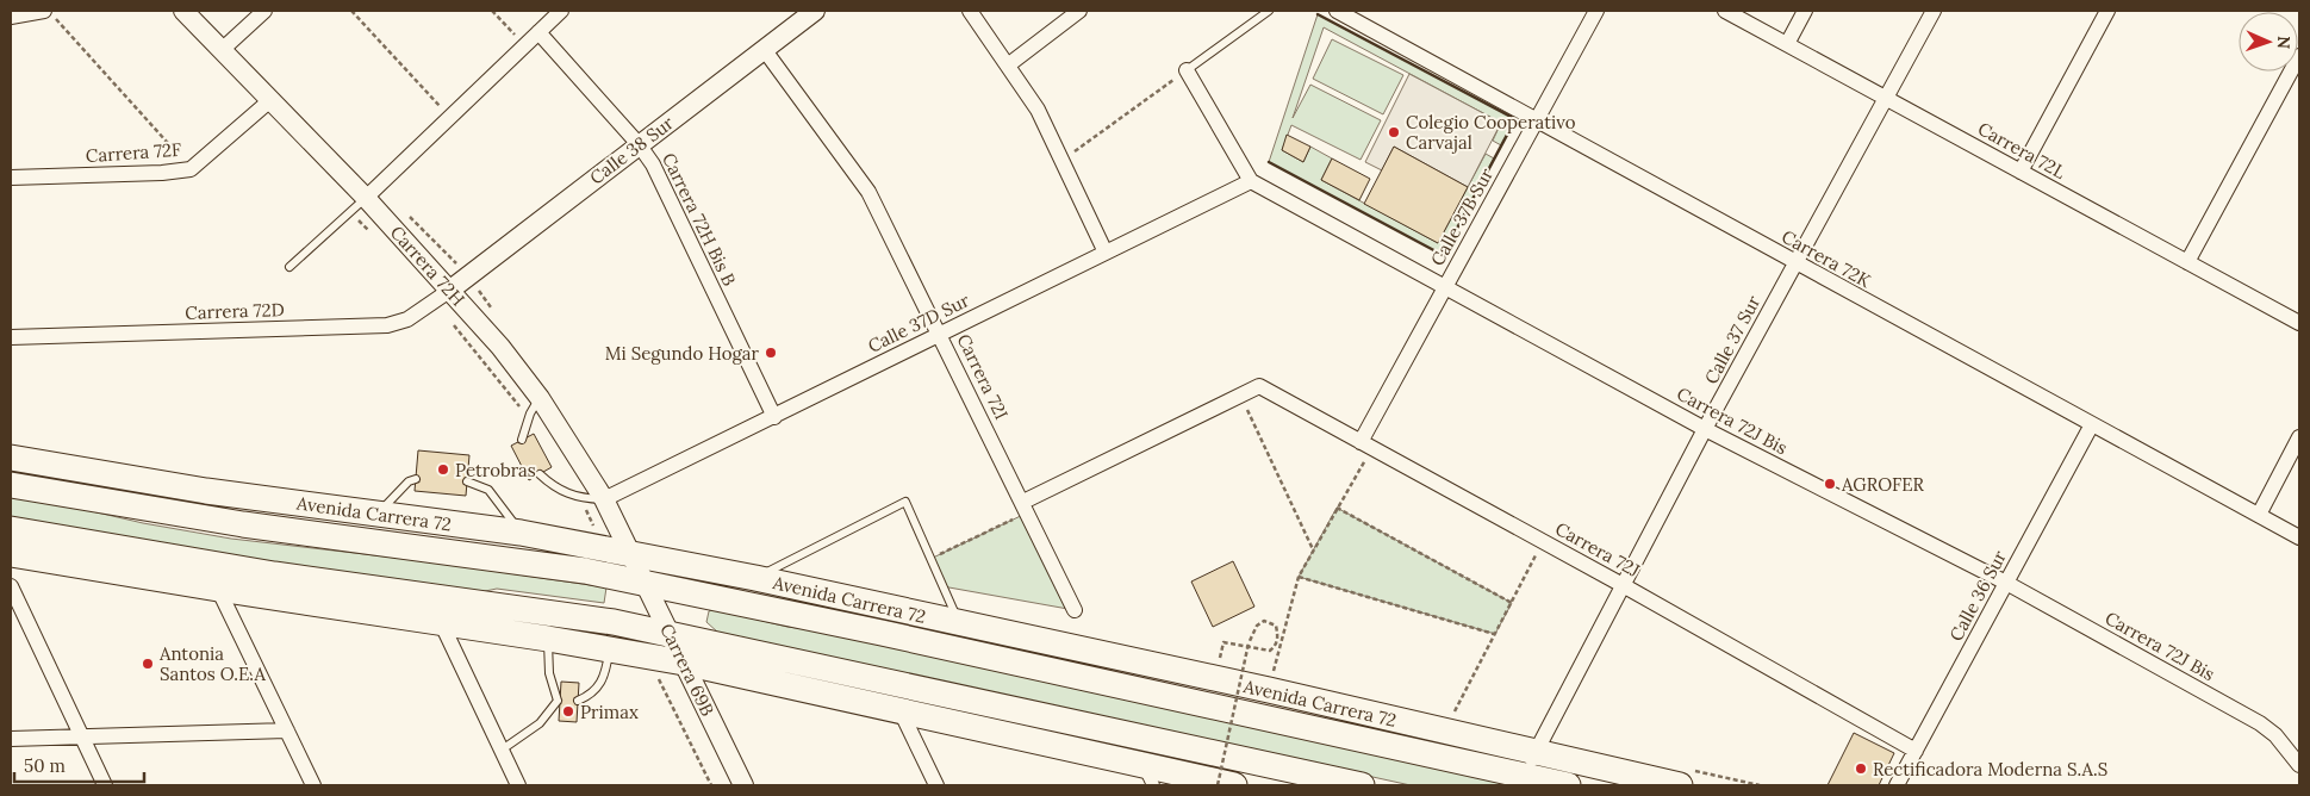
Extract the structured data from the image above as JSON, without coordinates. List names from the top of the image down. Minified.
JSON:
{"streets":{"highway":["Avenida Carrera 72"],"street":["Calle 38 Sur","Carrera 72L","Carrera 72F","Calle 37B Sur","Carrera 72H Bis B","Carrera 72K","Carrera 72H","Carrera 72D","Calle 37D Sur","Calle 37 Sur","Carrera 72I","Carrera 72J Bis","Carrera 72J","Calle 36 Sur","Carrera 69B"]},"crossings":[["Calle 38 Sur","Carrera 72H Bis B"],["Calle 38 Sur","Carrera 72H"],["Calle 38 Sur","Carrera 72D"],["Calle 38 Sur","Carrera 72I"],["Carrera 72L","Calle 37 Sur"],["Carrera 72F","Carrera 72H"],["Calle 37B Sur","Carrera 72K"],["Calle 37B Sur","Carrera 72J Bis"],["Calle 37B Sur","Carrera 72J"],["Carrera 72H Bis B","Calle 37D Sur"],["Carrera 72K","Calle 37 Sur"],["Carrera 72K","Calle 36 Sur"],["Carrera 72H","Carrera 72D"],["Carrera 72H","Calle 37D Sur"],["Carrera 72H","Avenida Carrera 72"],["Carrera 72H","Carrera 69B"],["Calle 37D Sur","Carrera 72I"],["Calle 37D Sur","Carrera 72J Bis"],["Calle 37 Sur","Carrera 72J Bis"],["Calle 37 Sur","Avenida Carrera 72"],["Calle 37 Sur","Carrera 72J"],["Carrera 72J Bis","Calle 36 Sur"],["Avenida Carrera 72","Carrera 69B"],["Carrera 72J","Calle 36 Sur"]],"places":["Colegio Cooperativo Carvajal","Mi Segundo Hogar","Petrobras","AGROFER","Antonia Santos O.E.A","Primax","Rectificadora Moderna S.A.S"],"scale_bar":"50 m","north":"right"}
